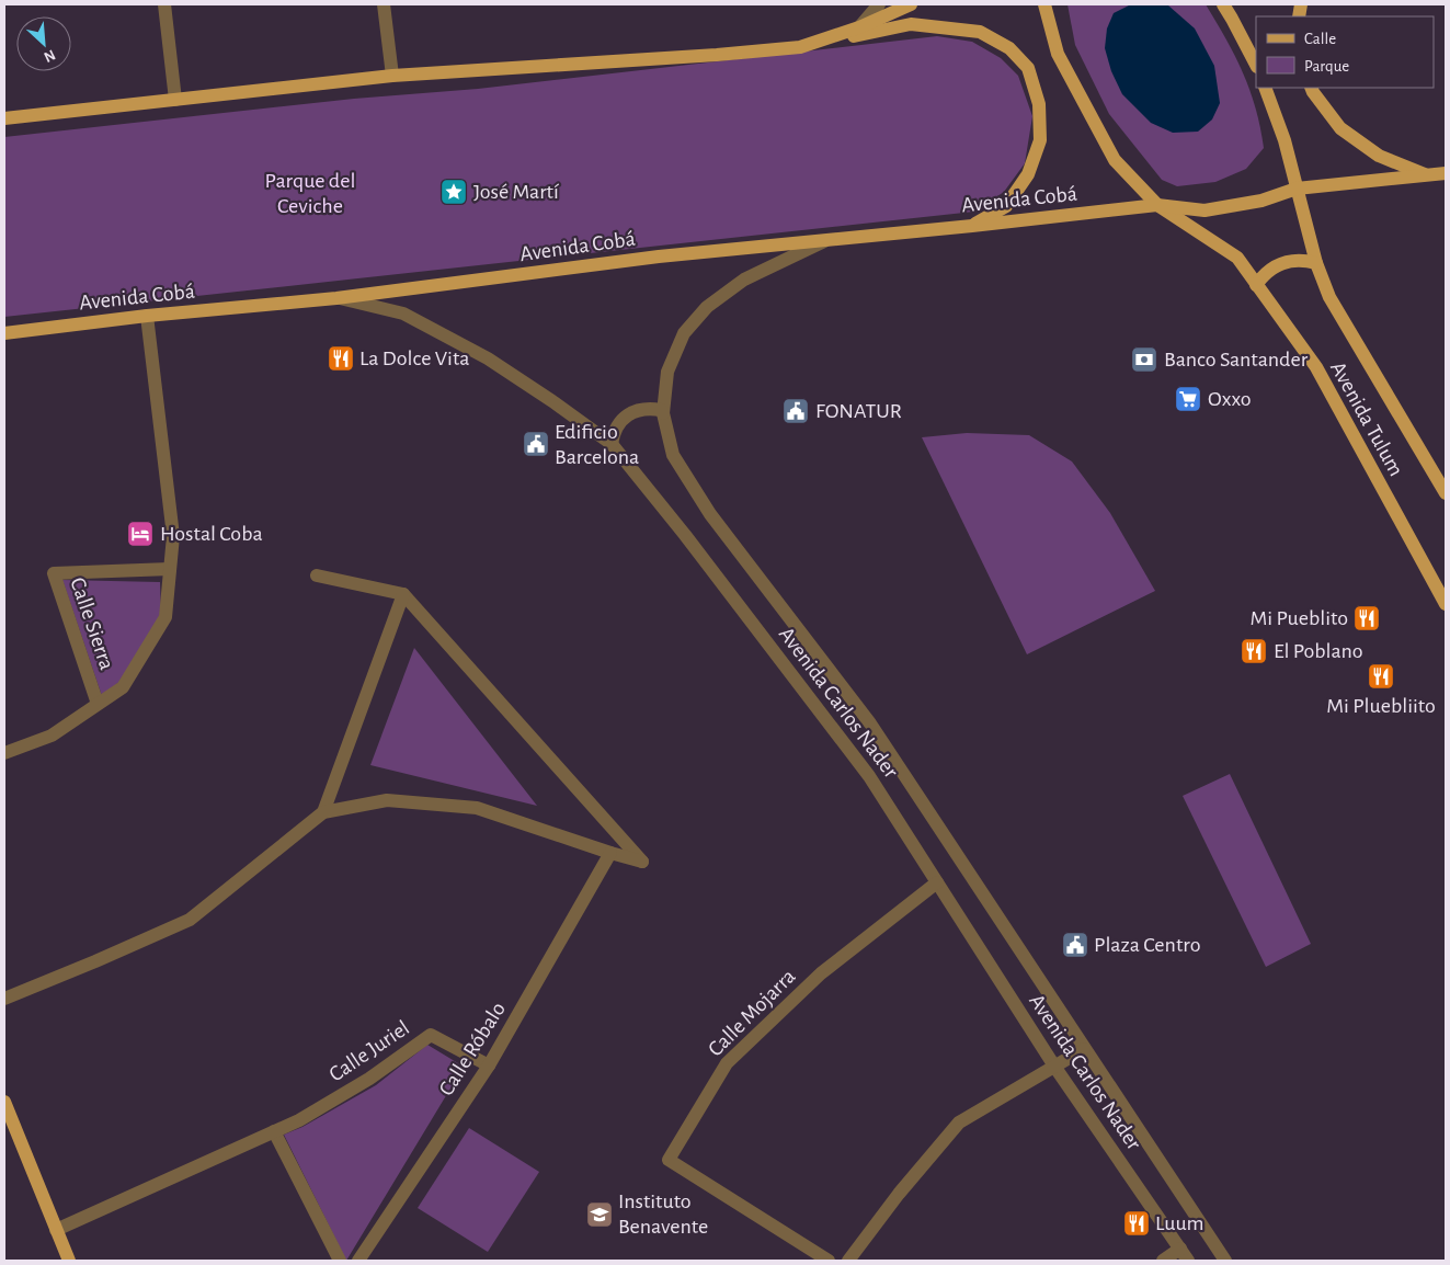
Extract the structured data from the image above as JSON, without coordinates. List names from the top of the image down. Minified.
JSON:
{"streets":{"main road":["Avenida Cobá","Avenida Tulum"],"street":["Calle Sierra","Avenida Carlos Nader","Calle Mojarra","Calle Róbalo","Calle Juriel"]},"crossings":[["Avenida Cobá","Avenida Tulum"],["Avenida Cobá","Calle Sierra"],["Avenida Cobá","Avenida Carlos Nader"],["Avenida Carlos Nader","Calle Mojarra"],["Calle Róbalo","Calle Juriel"]],"parks":["Parque del Ceviche"],"places":{"place":["José Martí"],"restaurant":["La Dolce Vita","Mi Pueblito","El Poblano","Mi Pluebliito","Luum"],"bank":["Banco Santander"],"supermarket":["Oxxo"],"public building":["FONATUR","Edificio Barcelona","Plaza Centro"],"hotel":["Hostal Coba"],"school or university":["Instituto Benavente"]},"legend":["Calle","Parque"],"north":"bottom right"}
